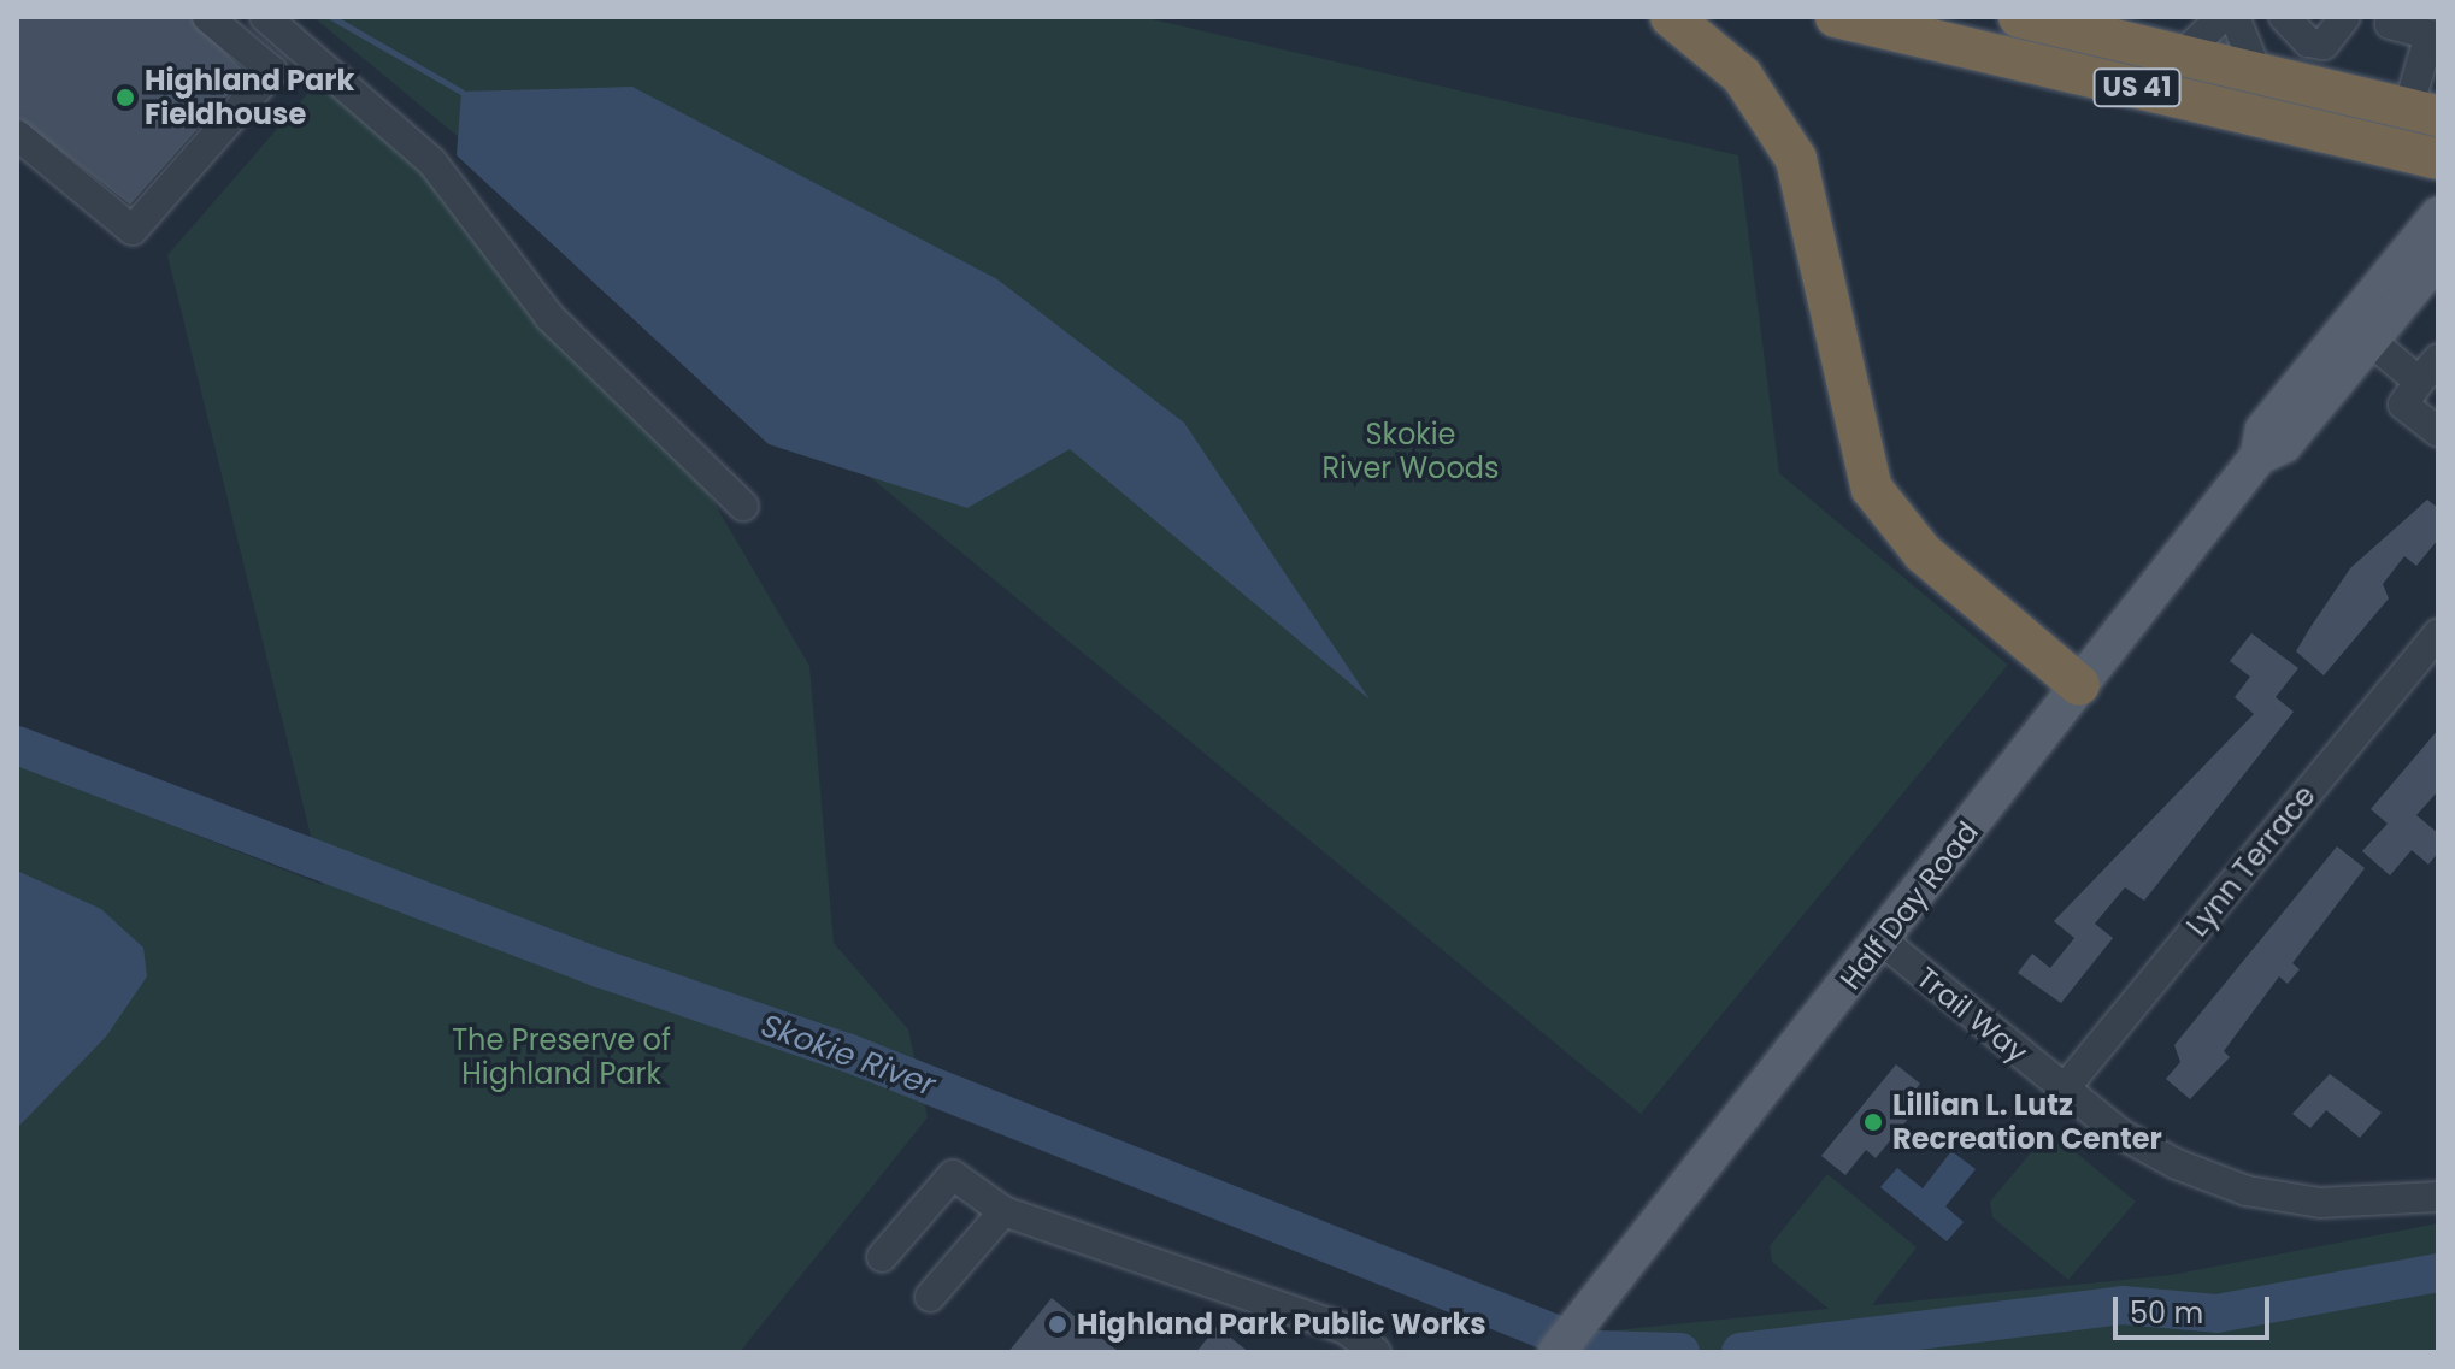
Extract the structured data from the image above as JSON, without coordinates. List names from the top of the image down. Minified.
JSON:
{"streets":{"highway":["US 41"],"main road":["Half Day Road"],"street":["Lynn Terrace","Trail Way"]},"crossings":[["Lynn Terrace","Trail Way"],["Half Day Road","Trail Way"]],"water":["Skokie River"],"parks":["Skokie River Woods","The Preserve of Highland Park"],"places":["Highland Park Fieldhouse","Lillian L. Lutz Recreation Center","Highland Park Public Works"],"scale_bar":"50 m"}
